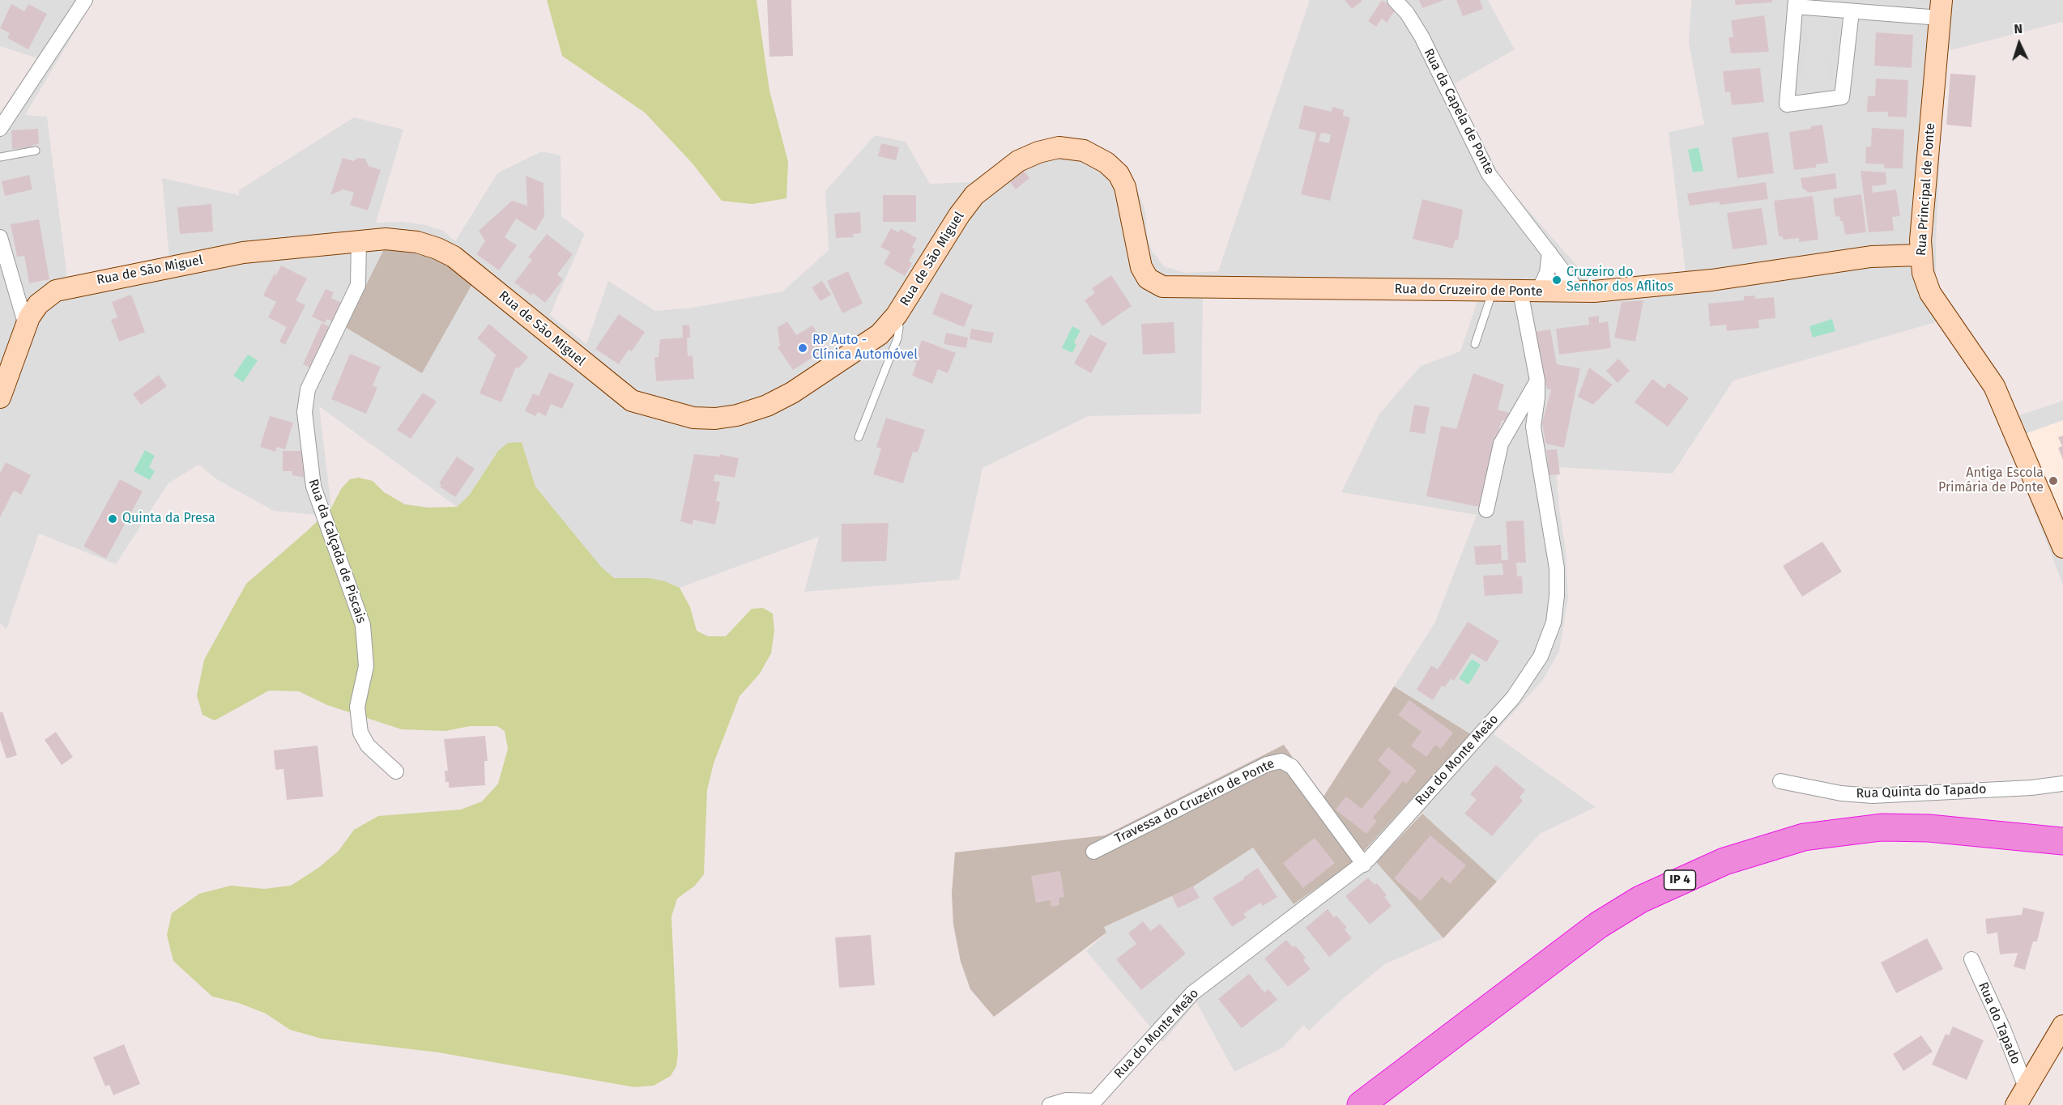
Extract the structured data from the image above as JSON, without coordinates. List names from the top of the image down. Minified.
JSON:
{"streets":{"highway":["IP 4"],"street":["Rua da Capela de Ponte","Rua Principal de Ponte","Rua de São Miguel","Rua do Cruzeiro de Ponte","Rua da Calçada de Piscais","Rua do Monte Meão","Rua Quinta do Tapado","Travessa do Cruzeiro de Ponte","Rua do Tapado"]},"crossings":[["Rua da Capela de Ponte","Rua do Cruzeiro de Ponte"],["Rua Principal de Ponte","Rua do Cruzeiro de Ponte"],["Rua de São Miguel","Rua do Cruzeiro de Ponte"],["Rua de São Miguel","Rua da Calçada de Piscais"],["Rua do Cruzeiro de Ponte","Rua do Monte Meão"],["Rua do Monte Meão","Travessa do Cruzeiro de Ponte"]],"places":["Cruzeiro do Senhor dos Aflitos","RP Auto - Clínica Automóvel","Antiga Escola Primária de Ponte","Quinta da Presa"],"north":"top"}
